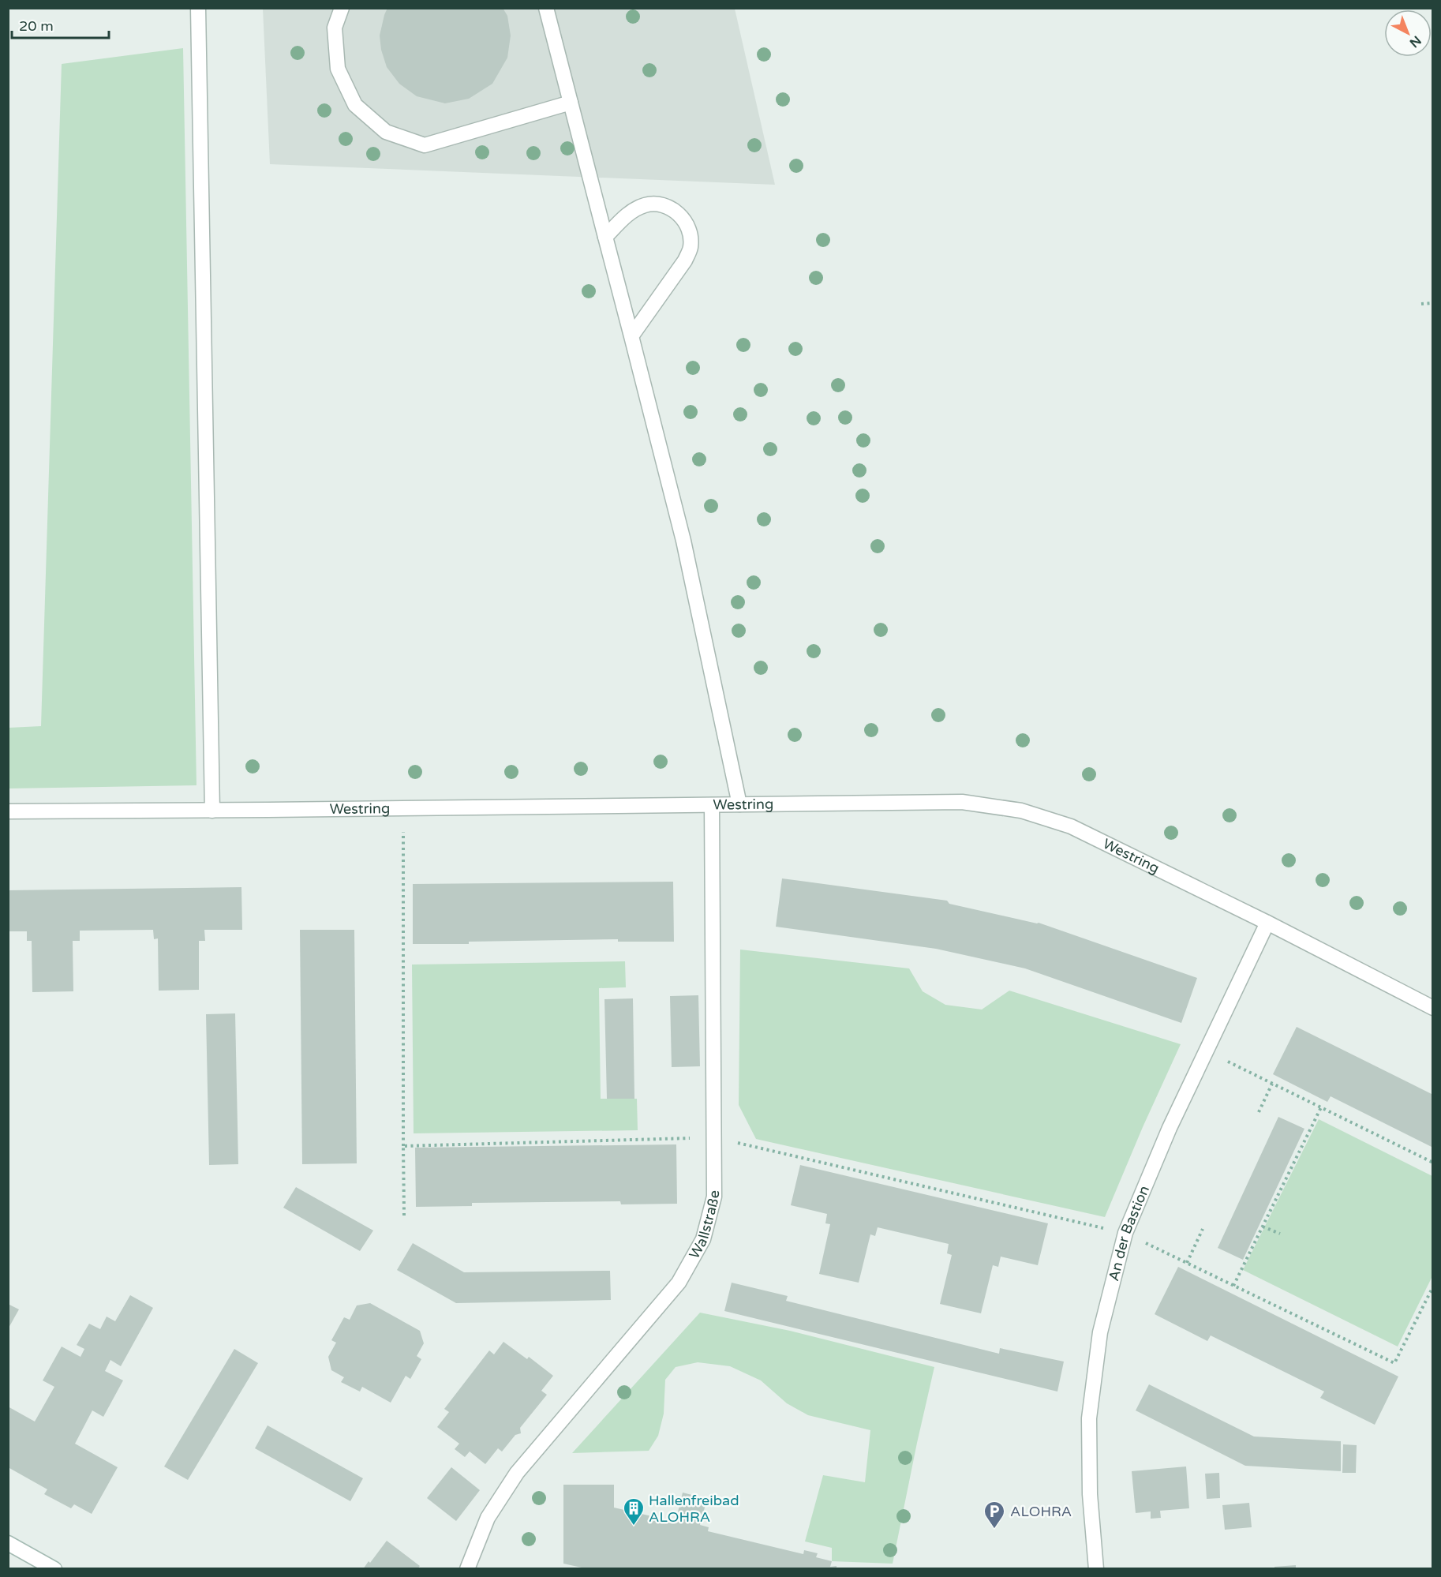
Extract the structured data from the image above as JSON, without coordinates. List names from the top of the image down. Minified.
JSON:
{"streets":{"street":["Westring","Wallstraße","An der Bastion"]},"crossings":[["Westring","Wallstraße"],["Westring","An der Bastion"]],"places":{"building":["Hallenfreibad ALOHRA"],"parking":["ALOHRA"]},"scale_bar":"20 m","north":"bottom right"}
